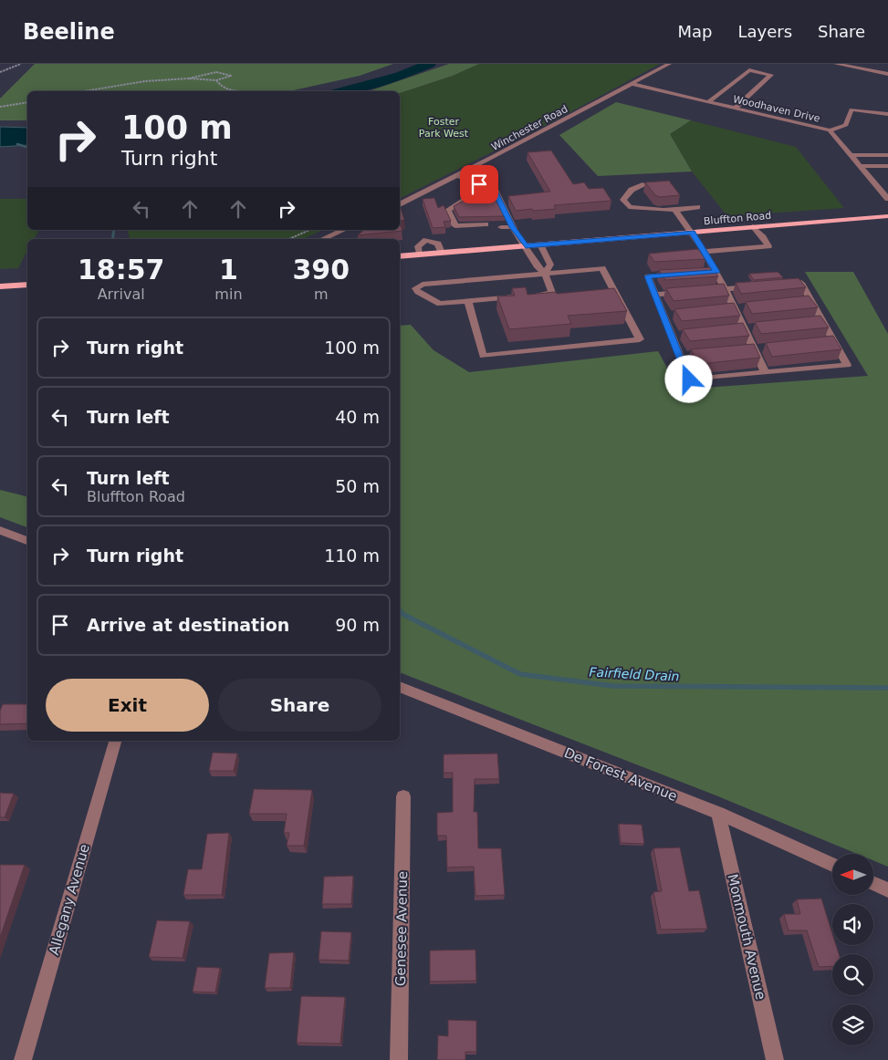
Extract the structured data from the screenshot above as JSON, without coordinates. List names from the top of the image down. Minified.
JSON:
{"streets":{"main road":["Bluffton Road"],"street":["Woodhaven Drive","Winchester Road","De Forest Avenue","Allegany Avenue","Genesee Avenue","Monmouth Avenue"]},"crossings":[["Woodhaven Drive","Winchester Road"],["De Forest Avenue","Monmouth Avenue"]],"water":["Fairfield Drain"],"parks":["Foster Park West"],"north":"left","page":{"header":"Beeline","nav":["Map","Layers","Share"],"turn":["100 m","Turn right"],"eta":["18:57","Arrival","1","min","390","m"],"list":[{"name":"Turn right","value":"100 m"},{"name":"Turn left","value":"40 m"},{"name":"Turn left","note":"Bluffton Road","value":"50 m"},{"name":"Turn right","value":"110 m"},{"name":"Arrive at destination","value":"90 m"}],"buttons":["Exit","Share"]}}
